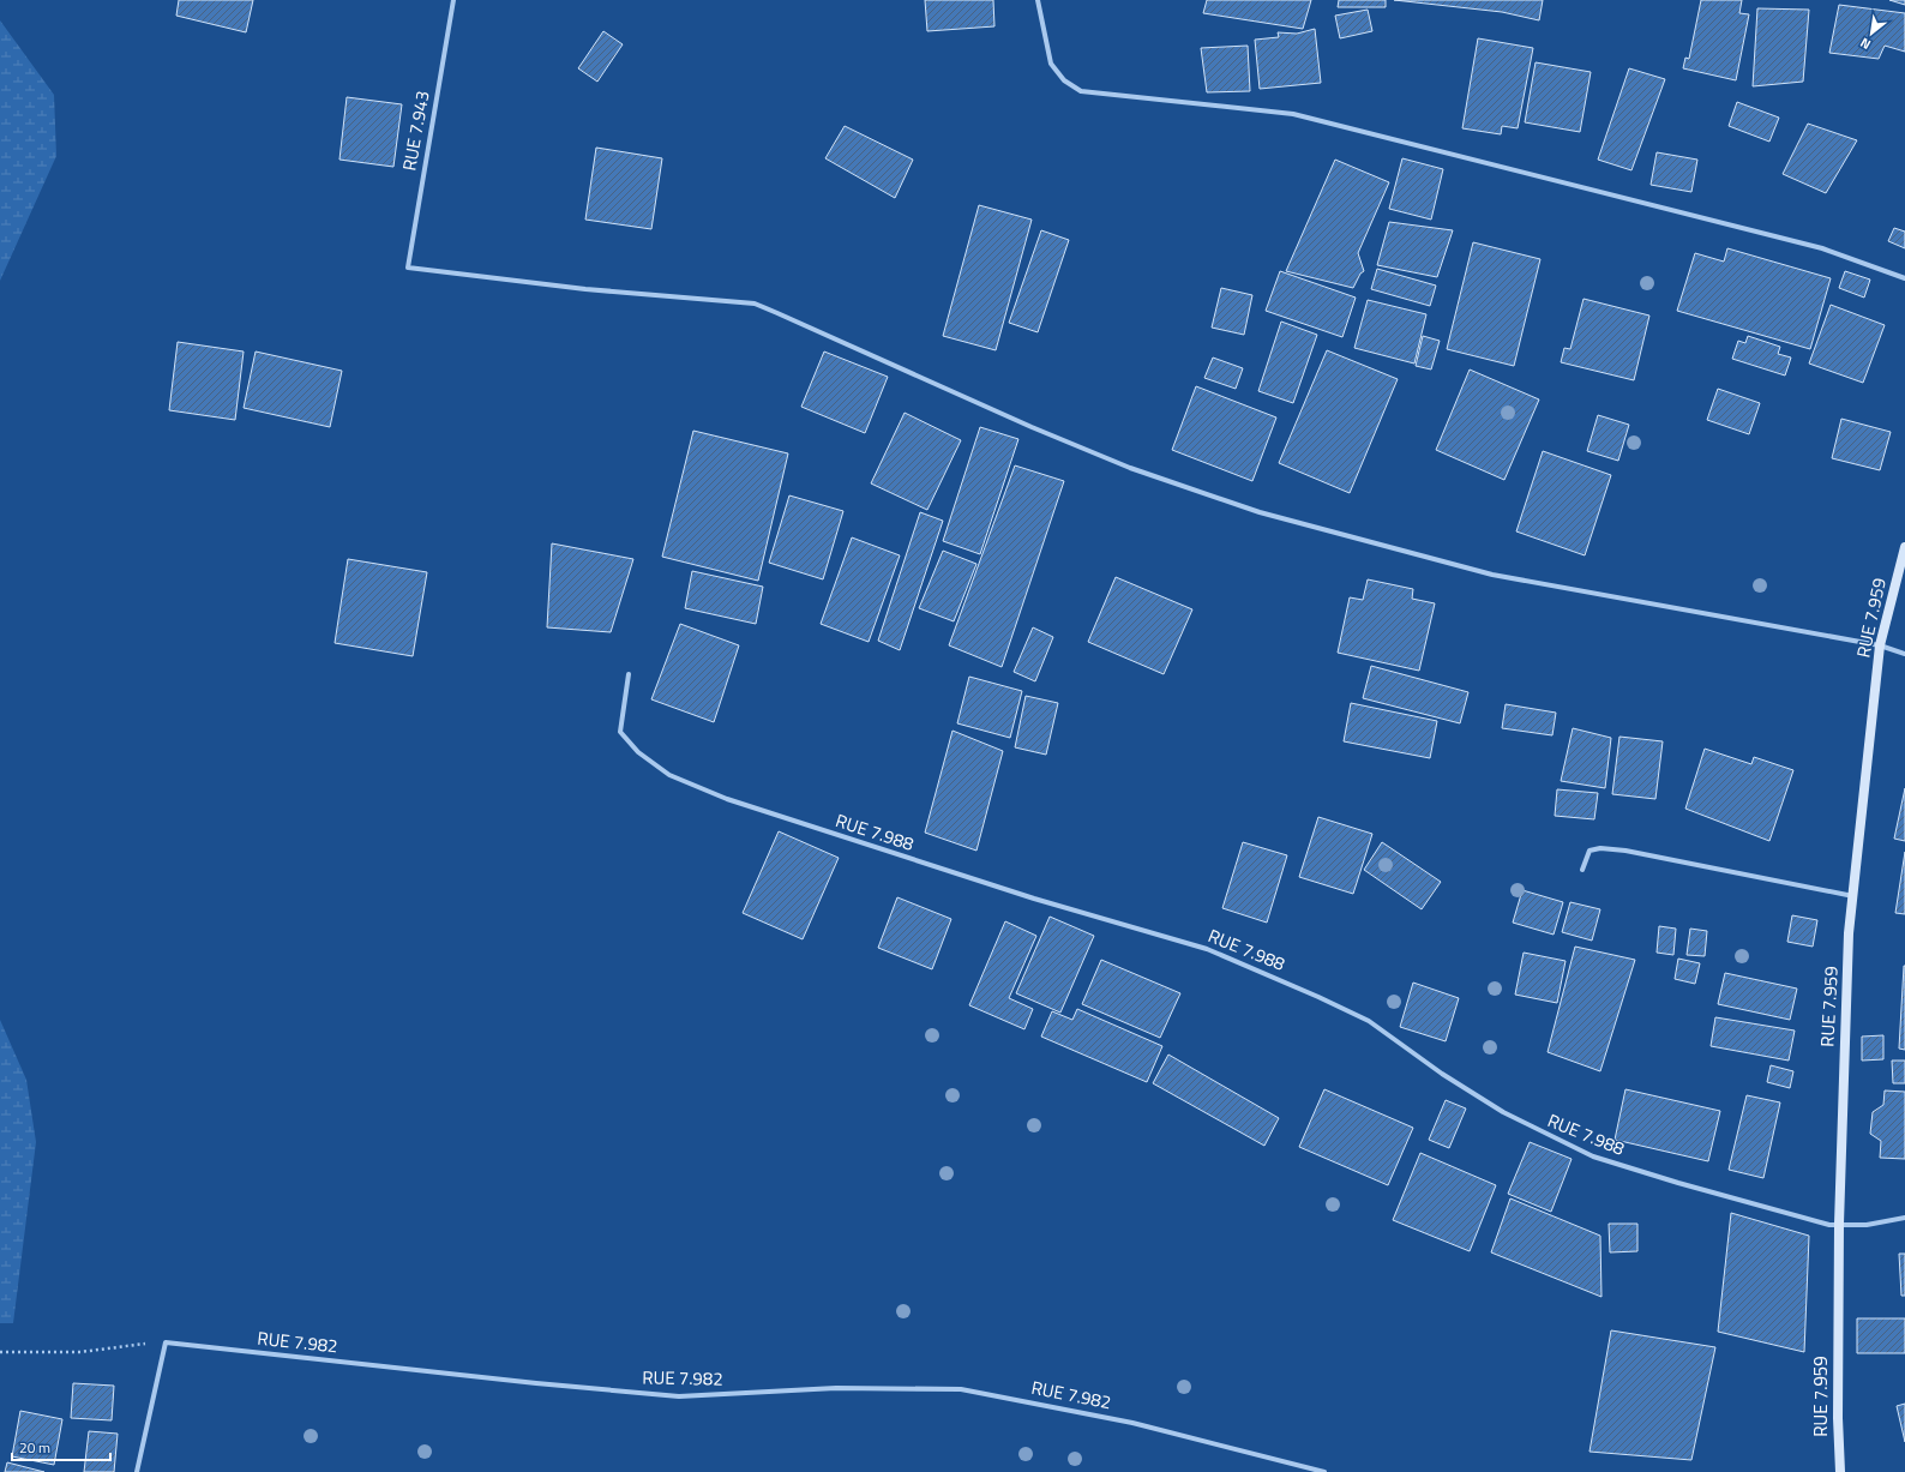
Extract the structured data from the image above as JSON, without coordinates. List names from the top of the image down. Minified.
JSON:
{"streets":{"street":["RUE 7.943","RUE 7.959","RUE 7.988","RUE 7.982"]},"crossings":[["RUE 7.943","RUE 7.959"],["RUE 7.959","RUE 7.988"]],"scale_bar":"20 m","north":"bottom left"}
